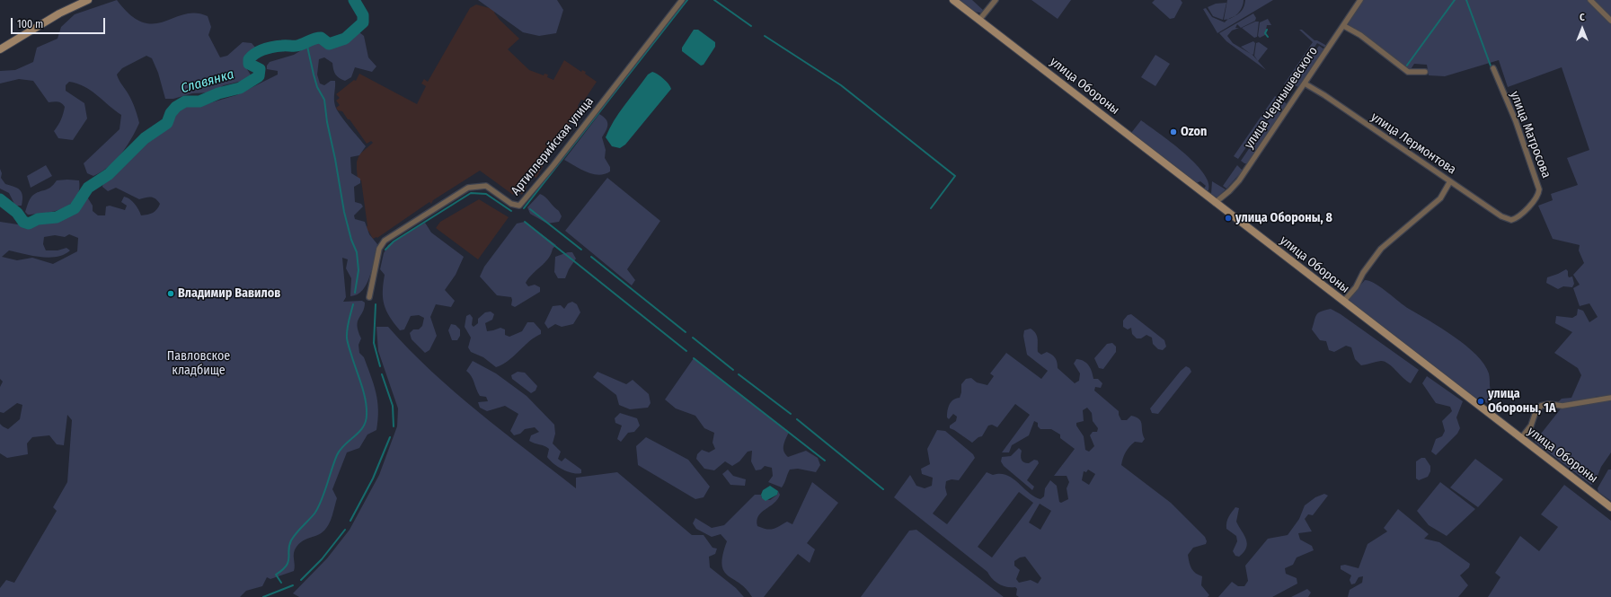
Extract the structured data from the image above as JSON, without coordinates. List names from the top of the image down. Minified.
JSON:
{"streets":{"street":["улица Обороны","улица Чернышевского","улица Матросова","улица Лермонтова","Артиллерийская улица"]},"crossings":[["улица Обороны","улица Чернышевского"],["улица Чернышевского","улица Лермонтова"],["улица Матросова","улица Лермонтова"]],"water":["Славянка"],"parks":["Павловское кладбище"],"places":["Ozon","улица Обороны, 8","Владимир Вавилов","улица Обороны, 1А"],"scale_bar":"100 m","north":"top"}
